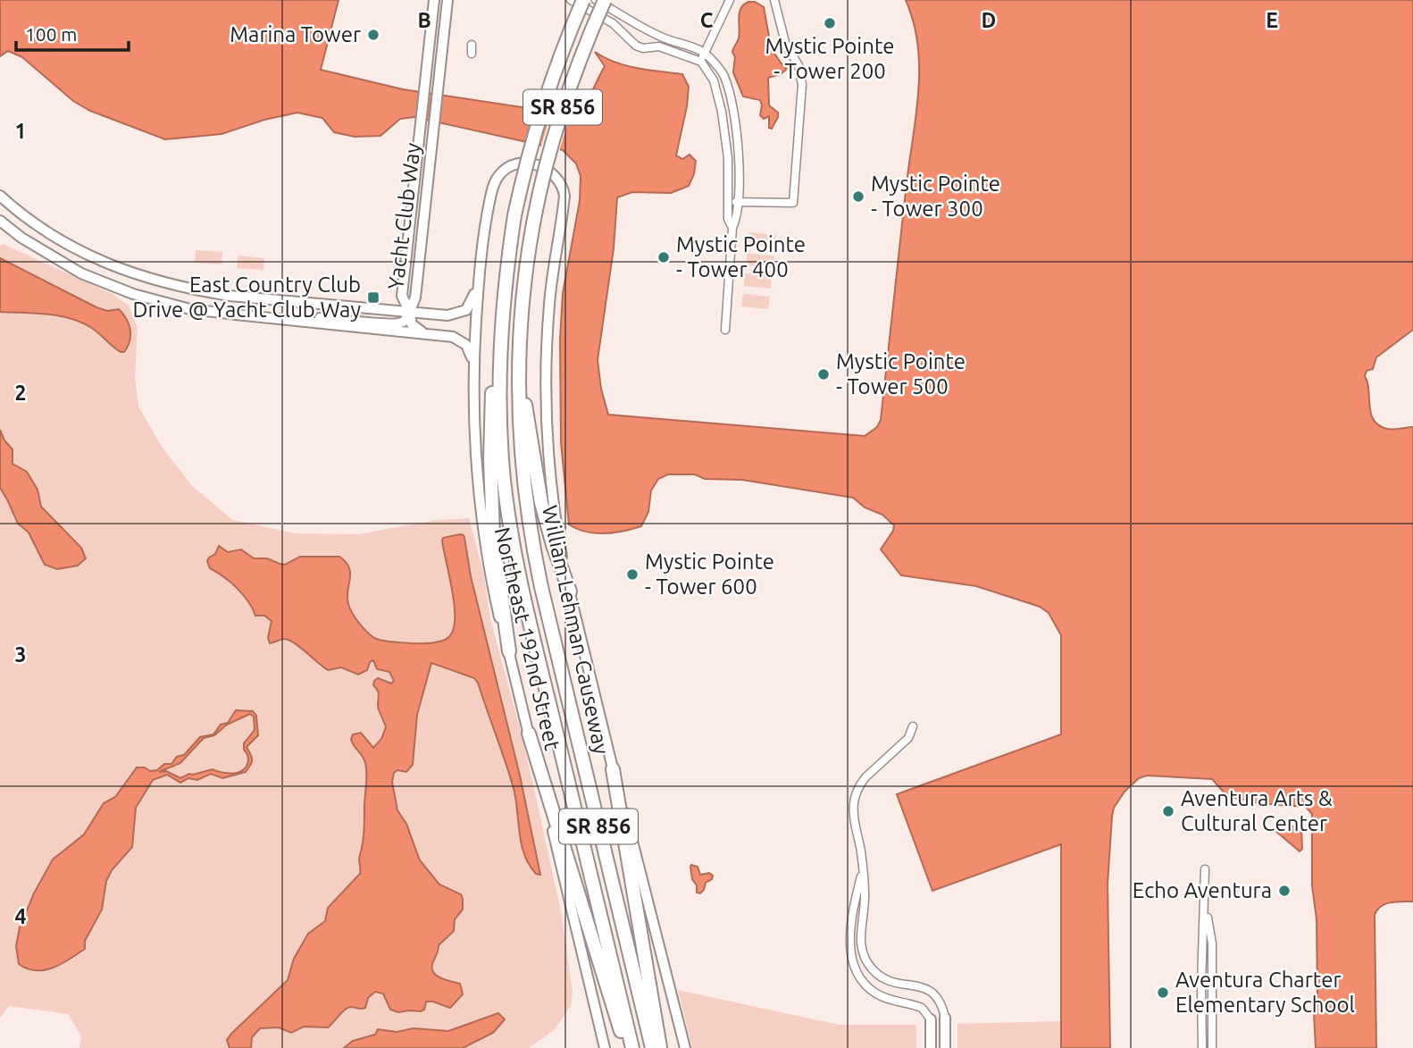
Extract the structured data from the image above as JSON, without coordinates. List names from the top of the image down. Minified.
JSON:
{"streets":{"highway":["SR 856","William Lehman Causeway"],"street":["Yacht Club Way","Northeast 192nd Street"]},"places":{"other":["Mystic Pointe - Tower 200","Marina Tower","Mystic Pointe - Tower 300","Mystic Pointe - Tower 400","Mystic Pointe - Tower 500","Mystic Pointe - Tower 600","Aventura Arts & Cultural Center","Echo Aventura","Aventura Charter Elementary School"],"transit":["East Country Club Drive @ Yacht Club Way"]},"scale_bar":"100 m","grid":{"columns":["B","C","D","E"],"rows":["1","2","3","4"]}}
